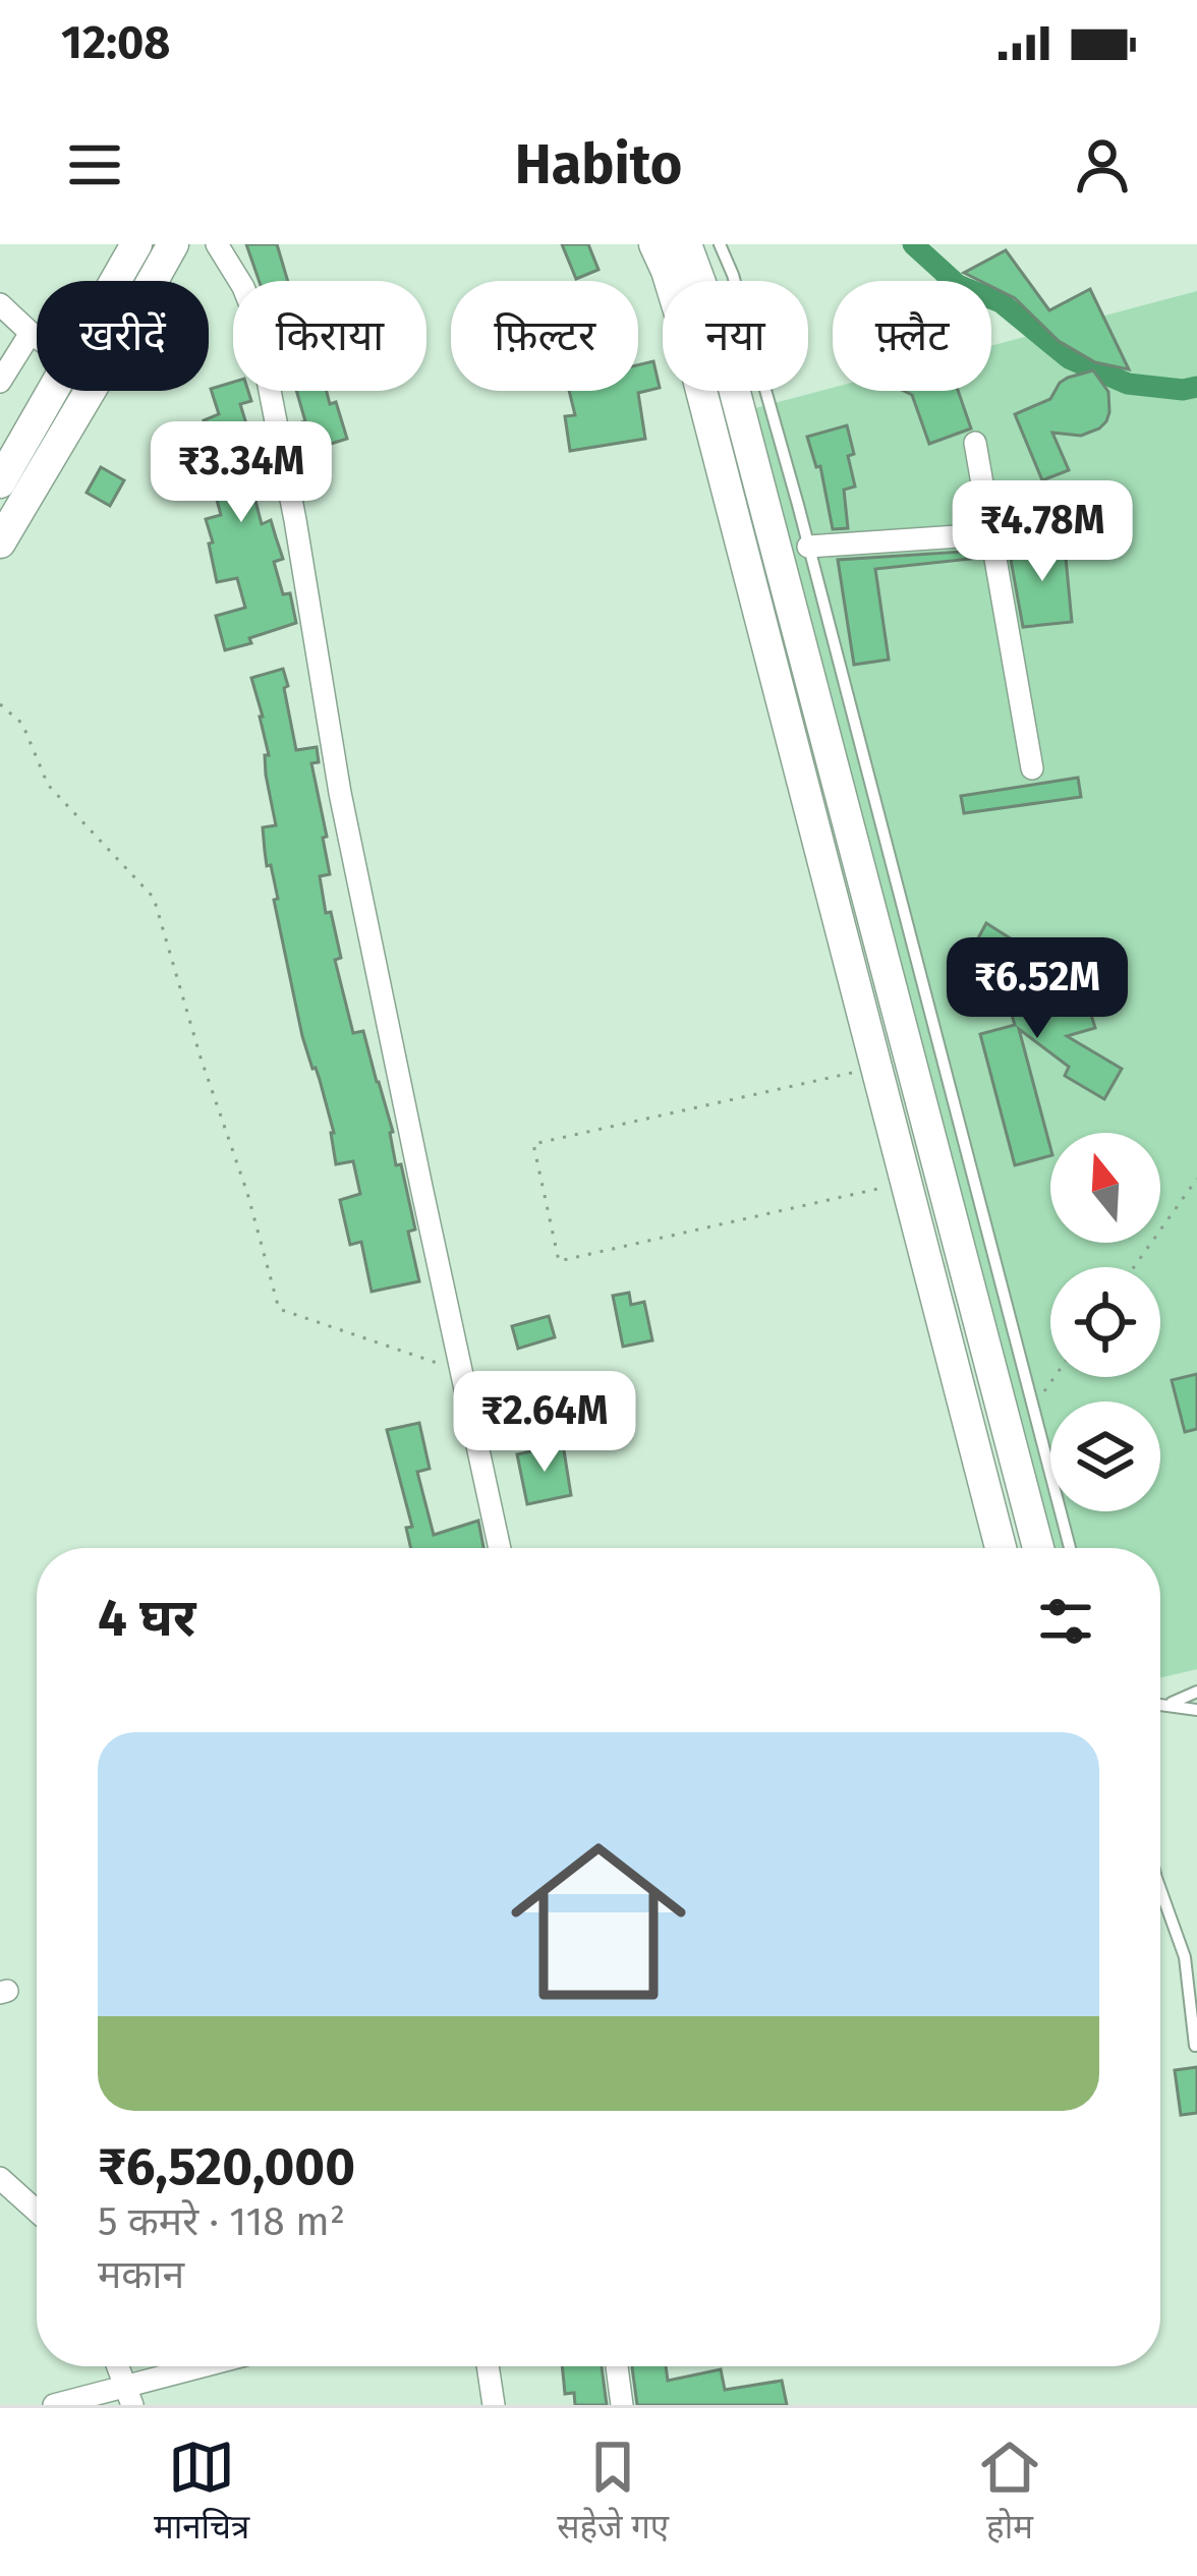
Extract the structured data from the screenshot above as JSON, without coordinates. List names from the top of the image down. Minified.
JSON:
{"north":"top","page":{"status":"12:08","header":"Habito","chip":["खरीदें","किराया","फ़िल्टर","नया","फ़्लैट"],"price":["₹3.34M","₹4.78M","₹6.52M","₹2.64M"],"heading":"4 घर","list":[{"name":"₹6,520,000","note":"5 कमरे · 118 m² · मकान"}],"tabs":["मानचित्र","सहेजे गए","होम"]}}
